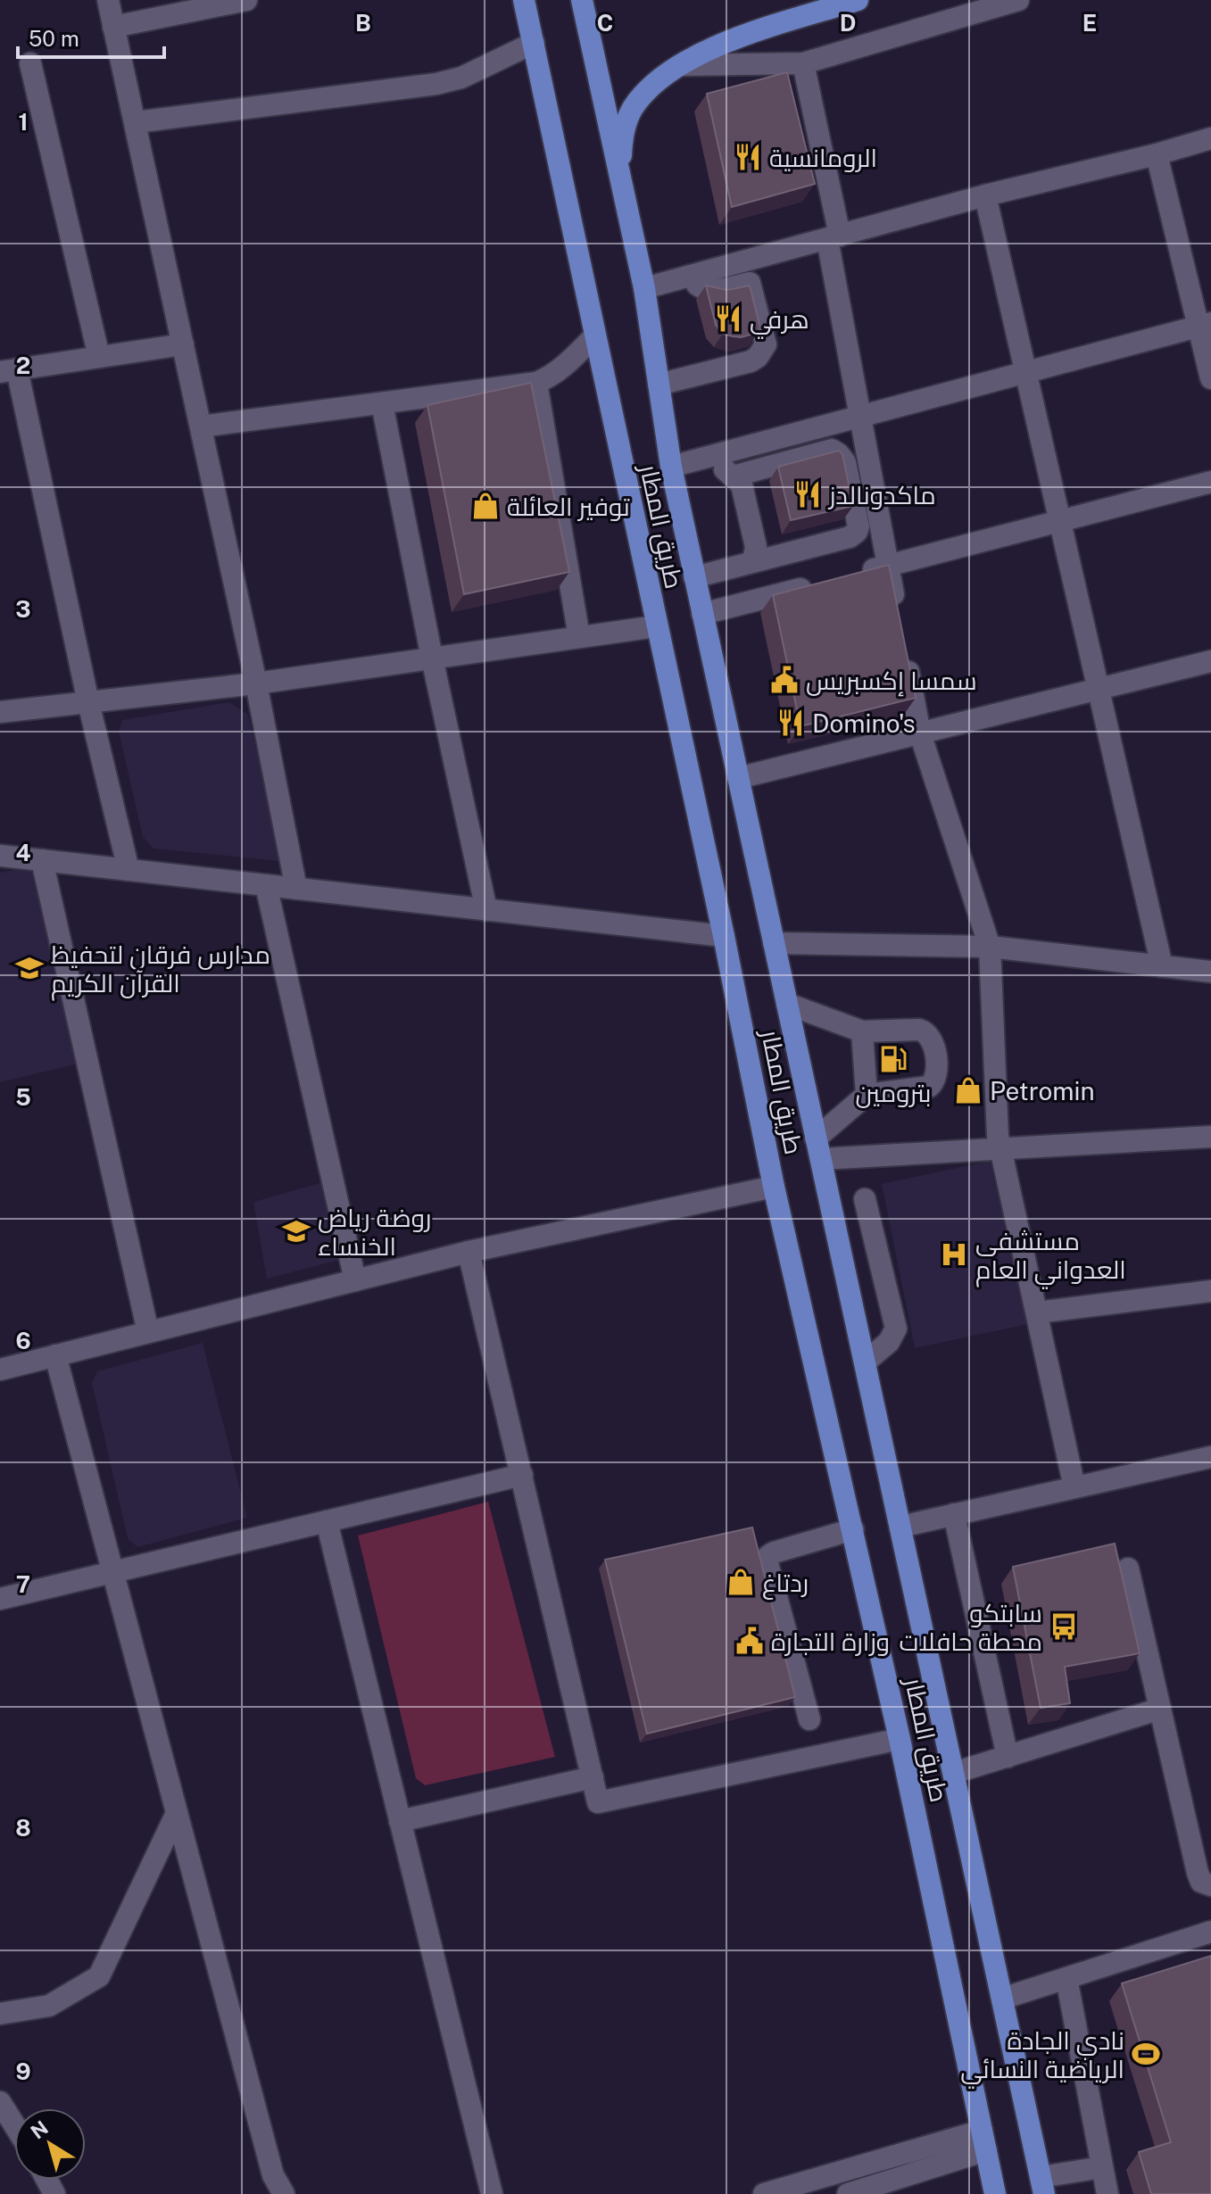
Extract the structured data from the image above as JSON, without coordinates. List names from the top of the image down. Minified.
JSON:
{"streets":{"main road":["طريق المطار"]},"places":{"restaurant":["الرومانسية","هرفي","ماكدونالدز","Domino's"],"shop":["توفير العائلة","Petromin","ردتاغ"],"public building":["سمسا إكسبريس","وزارة التجارة"],"school or university":["مدارس فرقان لتحفيظ القرآن الكريم","روضة رياض الخنساء"],"fuel station":["بترومين"],"hospital":["مستشفى العدواني العام"],"bus stop":["سابتكو محطة حافلات"],"sports":["نادي الجادة الرياضية النسائي"]},"scale_bar":"50 m","north":"top left","grid":{"columns":["B","C","D","E"],"rows":["1","2","3","4","5","6","7","8","9"]}}
